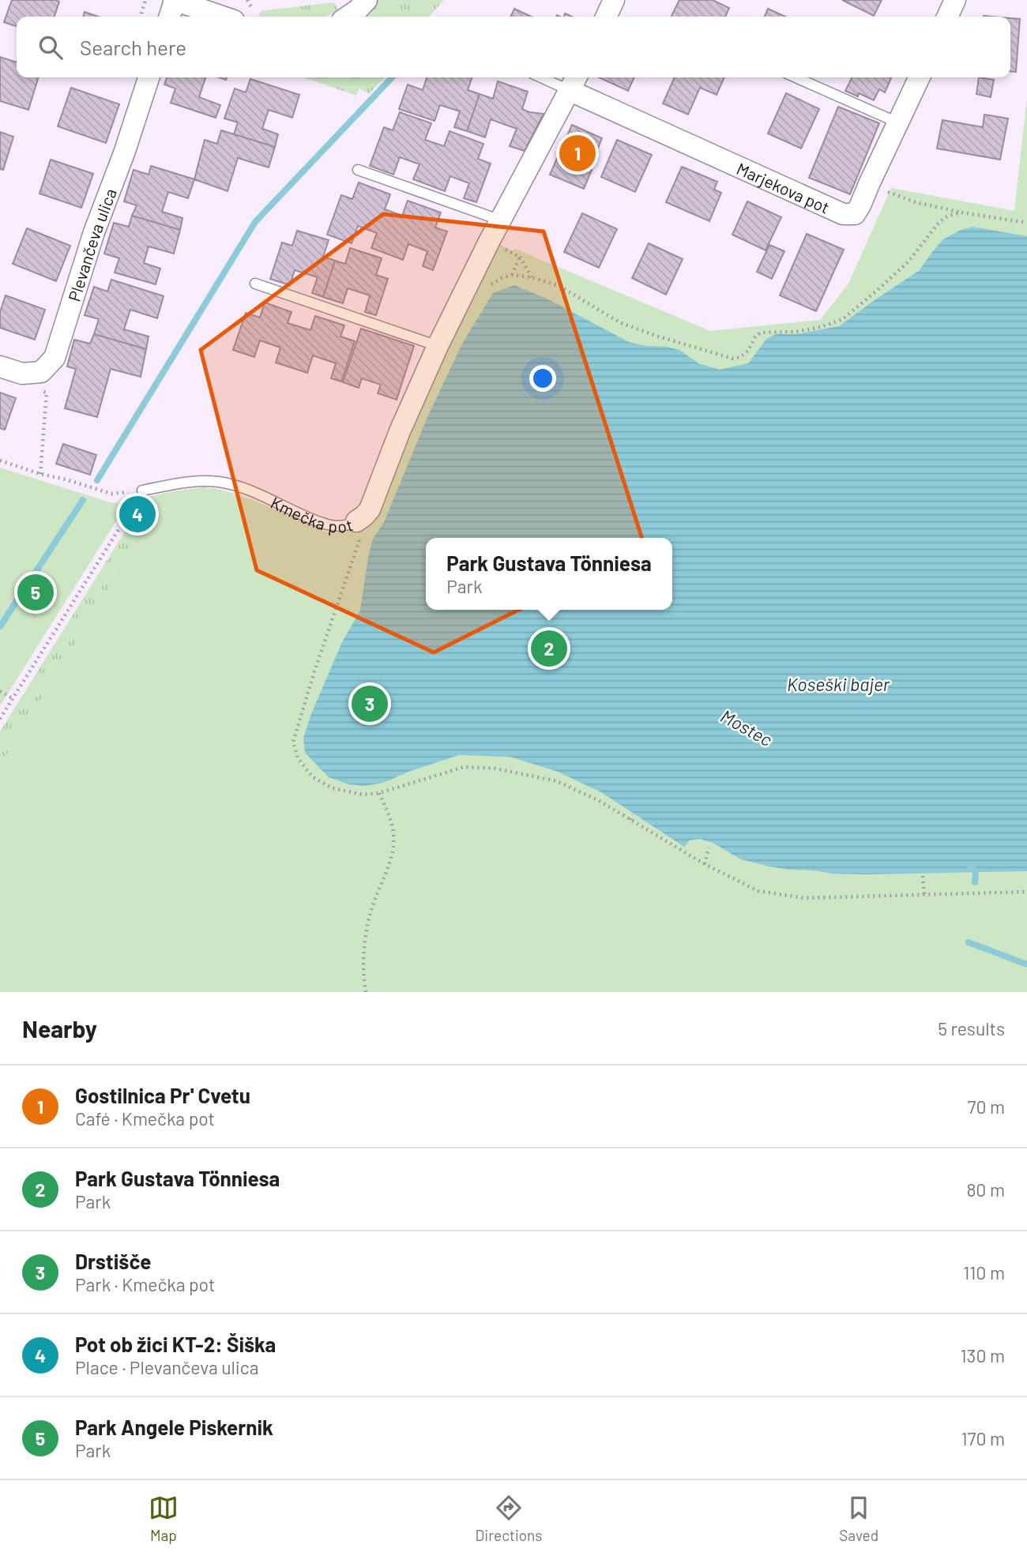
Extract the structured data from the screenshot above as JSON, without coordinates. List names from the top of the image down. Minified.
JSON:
{"streets":{"street":["Marjekova pot","Plevančeva ulica","Kmečka pot"]},"crossings":[["Marjekova pot","Kmečka pot"]],"water":["Koseški bajer","Mostec"],"page":{"search":"Search here","pins":["1","4","5","2","3"],"popup":["Park Gustava Tönniesa","Park"],"heading":["Nearby","5 results"],"list":[{"mark":"1","name":"Gostilnica Pr' Cvetu","note":"Café · Kmečka pot","value":"70 m"},{"mark":"2","name":"Park Gustava Tönniesa","note":"Park","value":"80 m"},{"mark":"3","name":"Drstišče","note":"Park · Kmečka pot","value":"110 m"},{"mark":"4","name":"Pot ob žici KT-2: Šiška","note":"Place · Plevančeva ulica","value":"130 m"},{"mark":"5","name":"Park Angele Piskernik","note":"Park","value":"170 m"}],"nav":["Map","Directions","Saved"]}}
